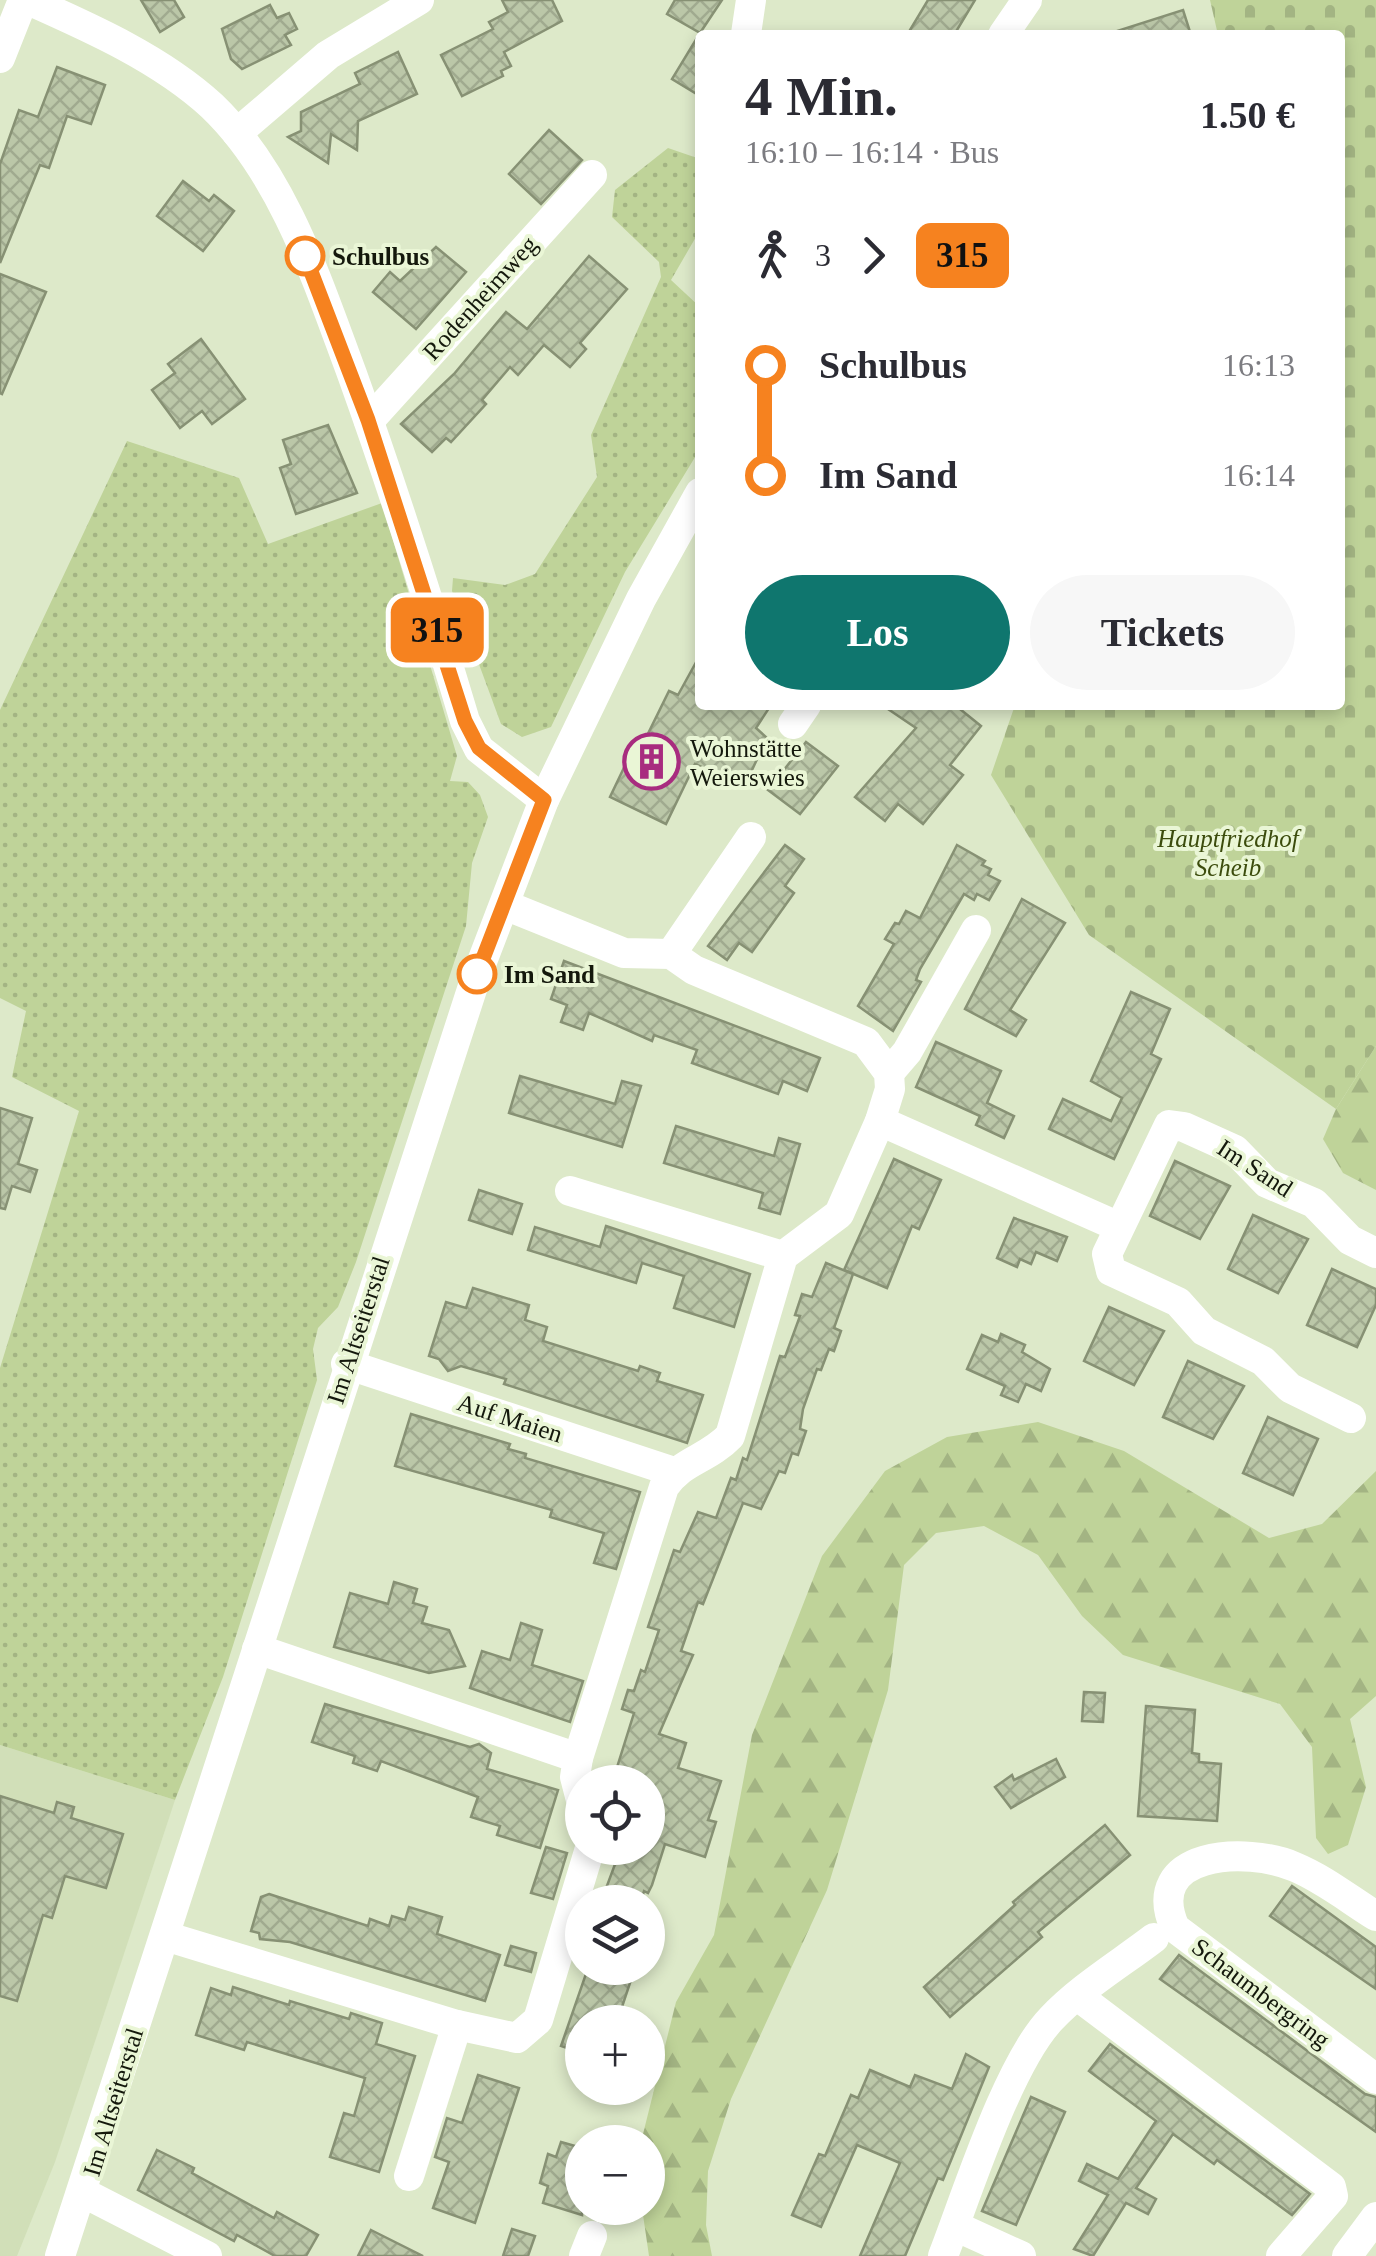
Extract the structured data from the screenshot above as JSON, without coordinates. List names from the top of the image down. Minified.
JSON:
{"streets":{"street":["Rodenheimweg","Im Sand","Im Altseiterstal","Auf Maien","Schaumbergring"]},"crossings":[["Im Altseiterstal","Auf Maien"]],"parks":["Hauptfriedhof Scheib"],"places":{"other":["Schulbus","Im Sand"],"building":["Wohnstätte Weierswies"]},"lines":["bus line 315"],"page":{"on_map":"315","heading":["4 Min.","16:10 – 16:14 · Bus","1.50 €"],"legs":["3","315"],"list":[{"name":"Schulbus","value":"16:13"},{"name":"Im Sand","value":"16:14"}],"buttons":["Los","Tickets"],"map_buttons":["+","−"]}}
